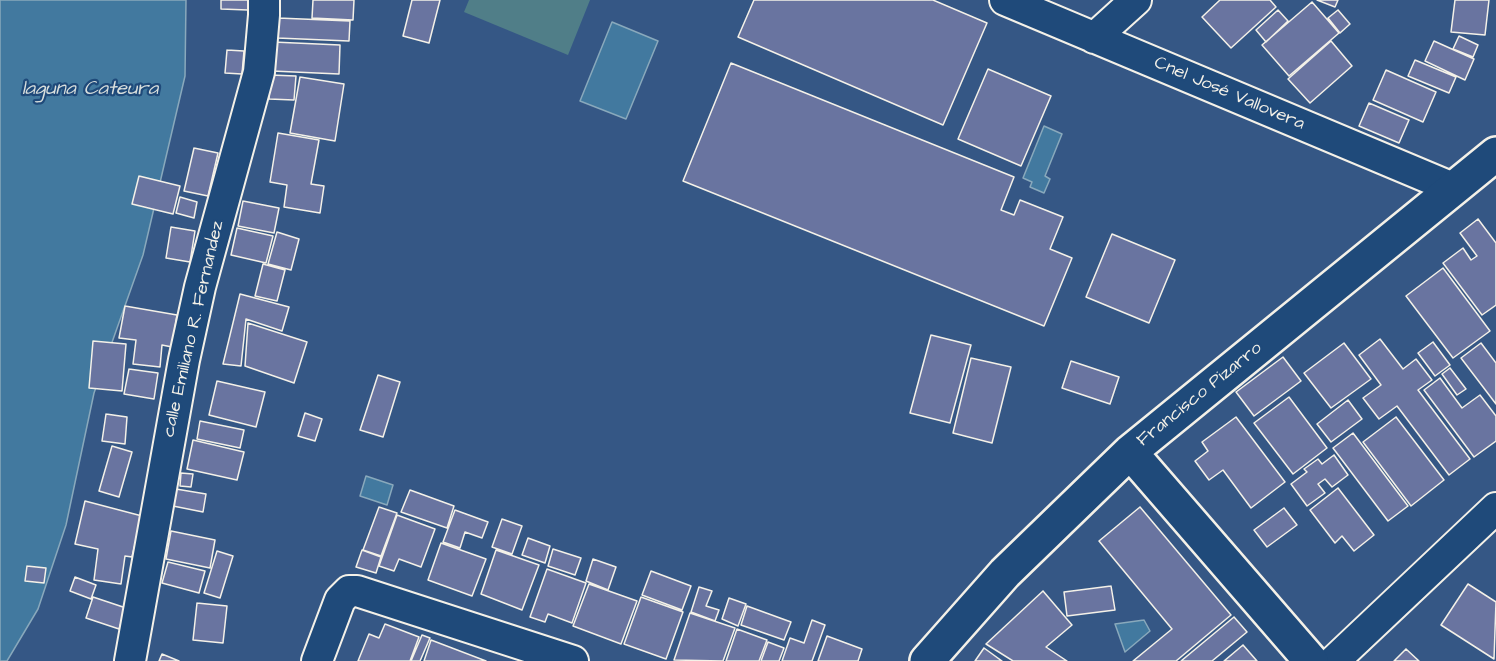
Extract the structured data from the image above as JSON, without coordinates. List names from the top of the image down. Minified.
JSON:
{"streets":{"street":["Cnel José Vallovera","calle Emiliano R. Fernandez","Francisco Pizarro"]},"crossings":[["Cnel José Vallovera","Francisco Pizarro"]],"water":["laguna Cateura"]}
